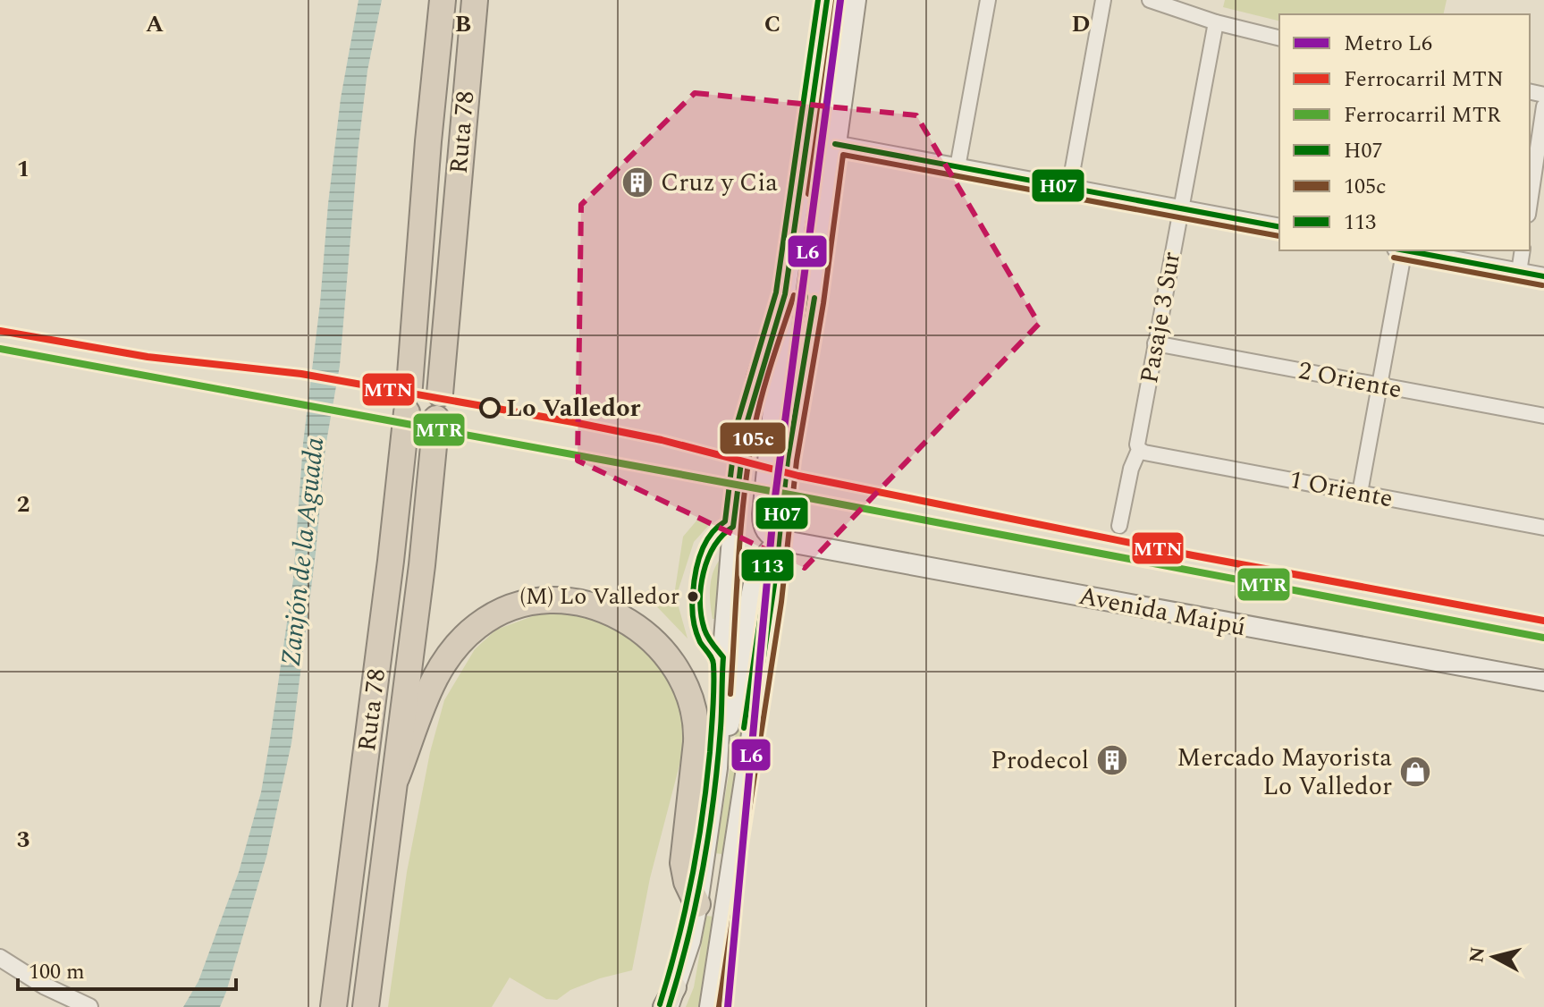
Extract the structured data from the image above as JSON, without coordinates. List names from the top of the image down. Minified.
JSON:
{"streets":{"highway":["Ruta 78"],"main road":["Avenida Maipú"],"street":["Pasaje 3 Sur","2 Oriente","1 Oriente"]},"crossings":[["Pasaje 3 Sur","2 Oriente"],["Pasaje 3 Sur","1 Oriente"]],"water":["Zanjón de la Aguada"],"places":{"building":["Cruz y Cia","Prodecol"],"other":["Lo Valledor","(M) Lo Valledor"],"shop":["Mercado Mayorista Lo Valledor"]},"lines":["metro line L6","transit line H07","transit line 113","transit line 105c","rail line MTN","rail line MTR"],"legend":["Metro L6","Ferrocarril MTN","Ferrocarril MTR","H07","105c","113"],"scale_bar":"100 m","north":"left","grid":{"columns":["A","B","C","D"],"rows":["1","2","3"]}}
